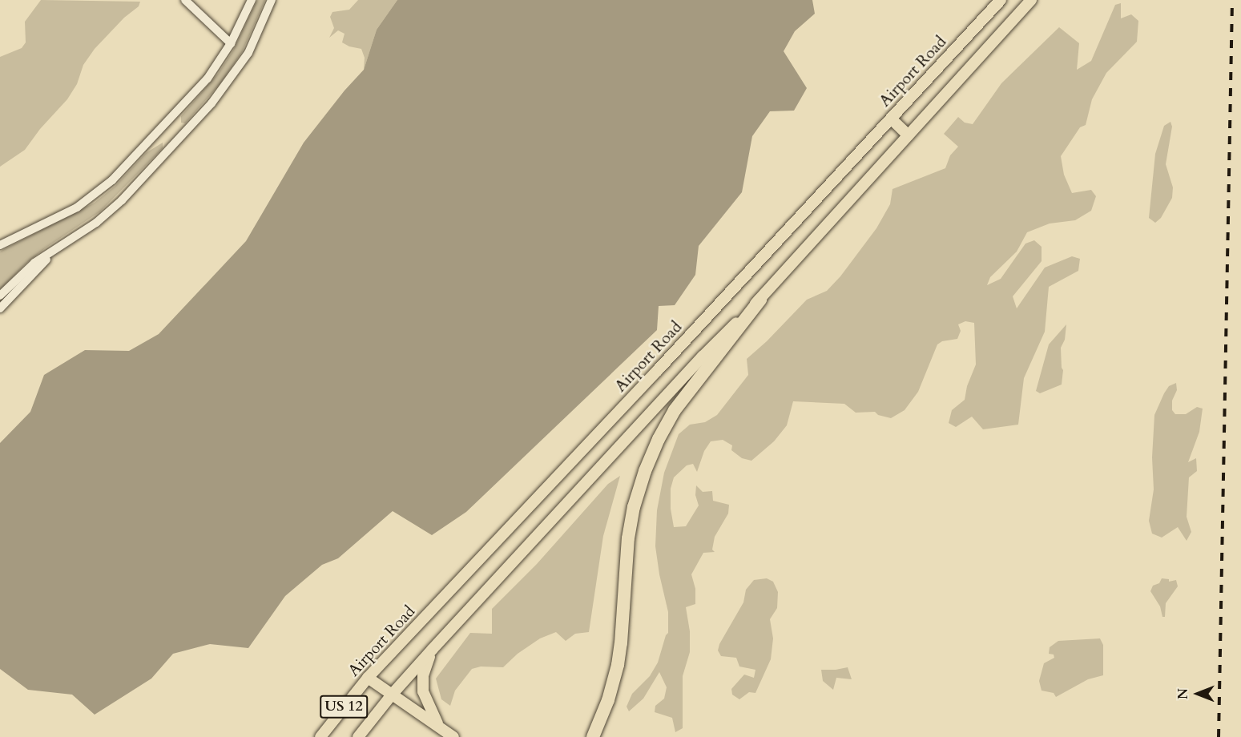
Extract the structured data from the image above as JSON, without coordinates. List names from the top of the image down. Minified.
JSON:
{"streets":{"main road":["Airport Road","US 12"]},"crossings":[["Airport Road","US 12"]],"north":"left"}
